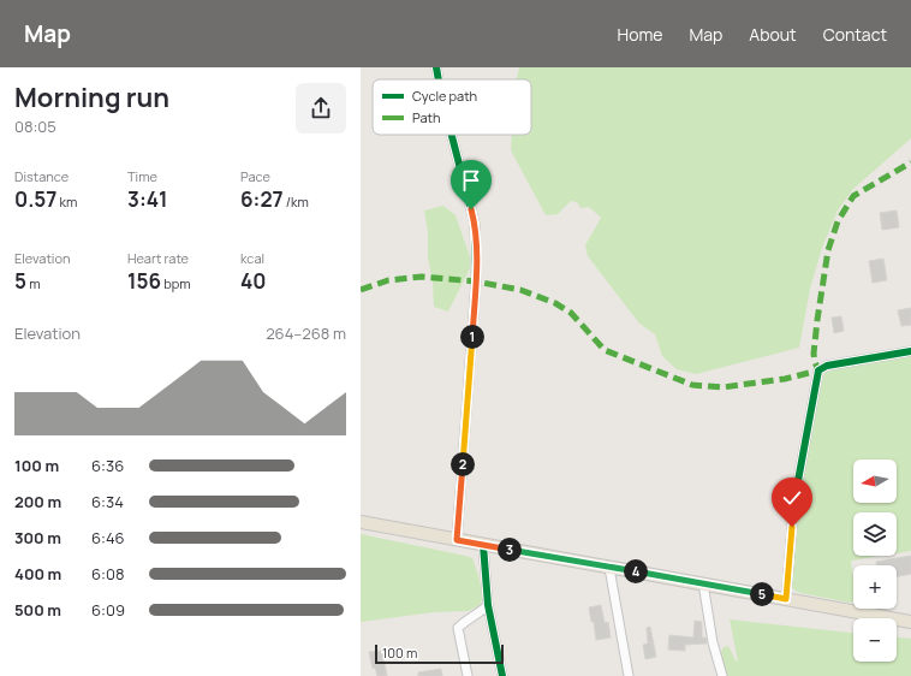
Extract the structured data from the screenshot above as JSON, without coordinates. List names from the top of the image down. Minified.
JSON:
{"legend":["Cycle path","Path"],"scale_bar":"100 m","north":"left","page":{"header":"Map","nav":["Home","Map","About","Contact"],"heading":["Morning run","08:05"],"stats":[["Distance","0.57 km"],["Time","3:41"],["Pace","6:27 /km"],["Elevation","5 m"],["Heart rate","156 bpm"],["kcal","40"]],"chart":["Elevation","264–268 m"],"pins":["1","2","3","4","5"],"list":[{"name":"100 m","note":"6:36"},{"name":"200 m","note":"6:34"},{"name":"300 m","note":"6:46"},{"name":"400 m","note":"6:08"},{"name":"500 m","note":"6:09"}],"map_buttons":["+","−"],"scale":"100 m"}}
